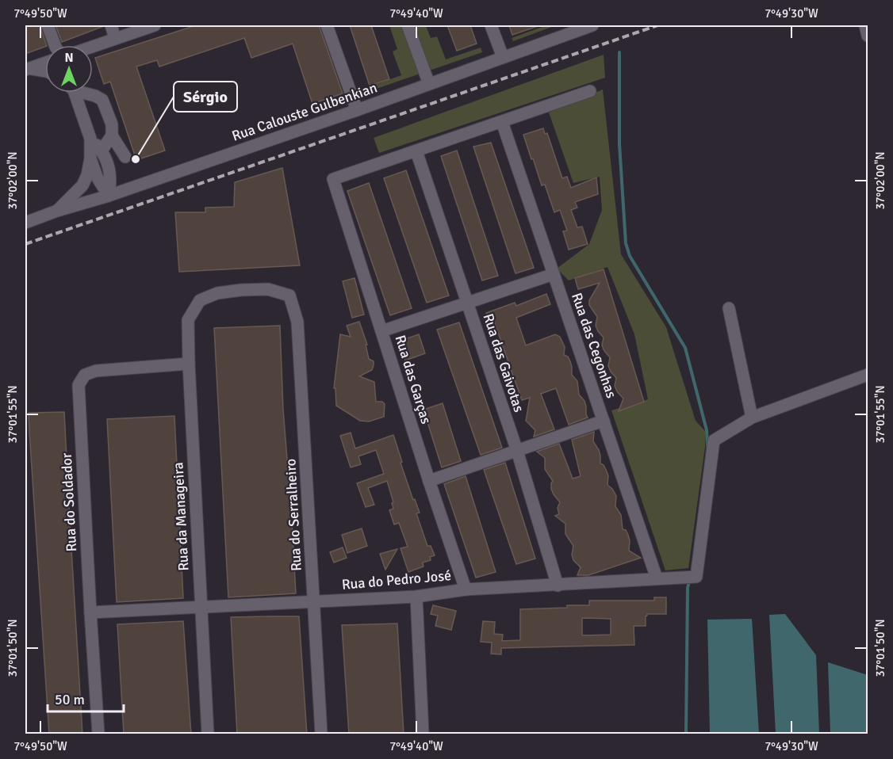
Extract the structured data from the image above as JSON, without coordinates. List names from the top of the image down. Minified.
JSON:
{"streets":{"street":["Rua Calouste Gulbenkian","Rua das Cegonhas","Rua das Gaivotas","Rua das Garças","Rua do Soldador","Rua do Serralheiro","Rua da Manageira","Rua do Pedro José"]},"crossings":[["Rua das Cegonhas","Rua do Pedro José"],["Rua das Gaivotas","Rua das Garças"],["Rua das Gaivotas","Rua do Pedro José"],["Rua das Garças","Rua do Pedro José"],["Rua do Soldador","Rua da Manageira"],["Rua do Soldador","Rua do Pedro José"],["Rua do Serralheiro","Rua da Manageira"],["Rua do Serralheiro","Rua do Pedro José"],["Rua da Manageira","Rua do Pedro José"]],"places":["Sérgio"],"scale_bar":"50 m","north":"top","coordinates":["7°49'50\"W","7°49'40\"W","7°49'30\"W","37°02'00\"N","37°01'55\"N","37°01'50\"N"]}
